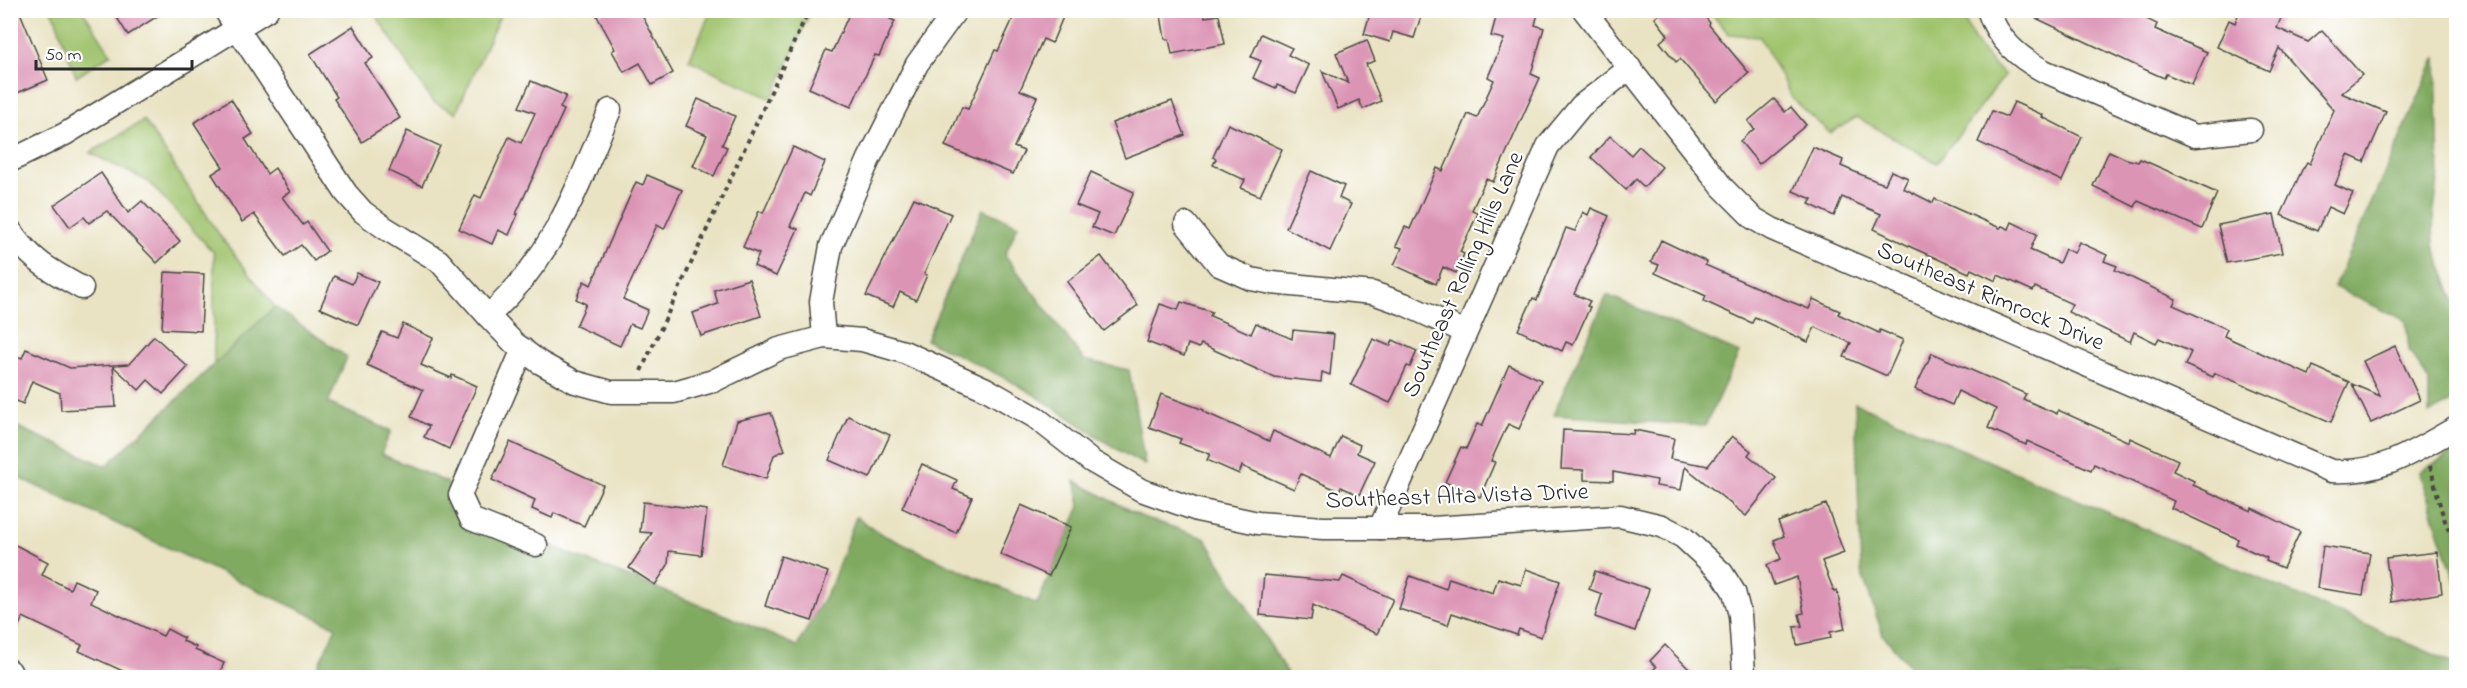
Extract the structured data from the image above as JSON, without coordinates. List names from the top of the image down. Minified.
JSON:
{"streets":{"street":["Southeast Rolling Hills Lane","Southeast Rimrock Drive","Southeast Alta Vista Drive"]},"crossings":[["Southeast Rolling Hills Lane","Southeast Rimrock Drive"],["Southeast Rolling Hills Lane","Southeast Alta Vista Drive"]],"scale_bar":"50 m"}
